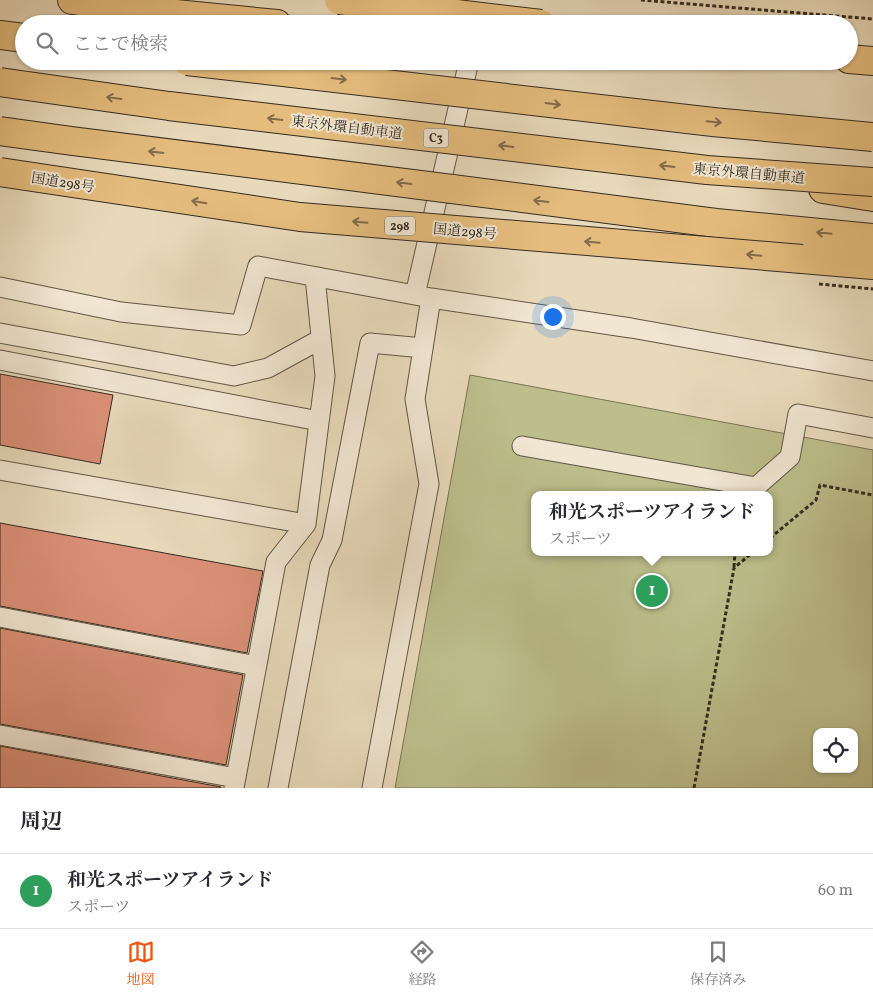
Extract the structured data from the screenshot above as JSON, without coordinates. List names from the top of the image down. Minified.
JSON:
{"streets":{"highway":["東京外環自動車道","C3","国道298号","298"]},"page":{"search":"ここで検索","popup":["和光スポーツアイランド","スポーツ"],"pins":"1","heading":"周辺","list":[{"mark":"1","name":"和光スポーツアイランド","note":"スポーツ","value":"60 m"}],"nav":["地図","経路","保存済み"]}}
